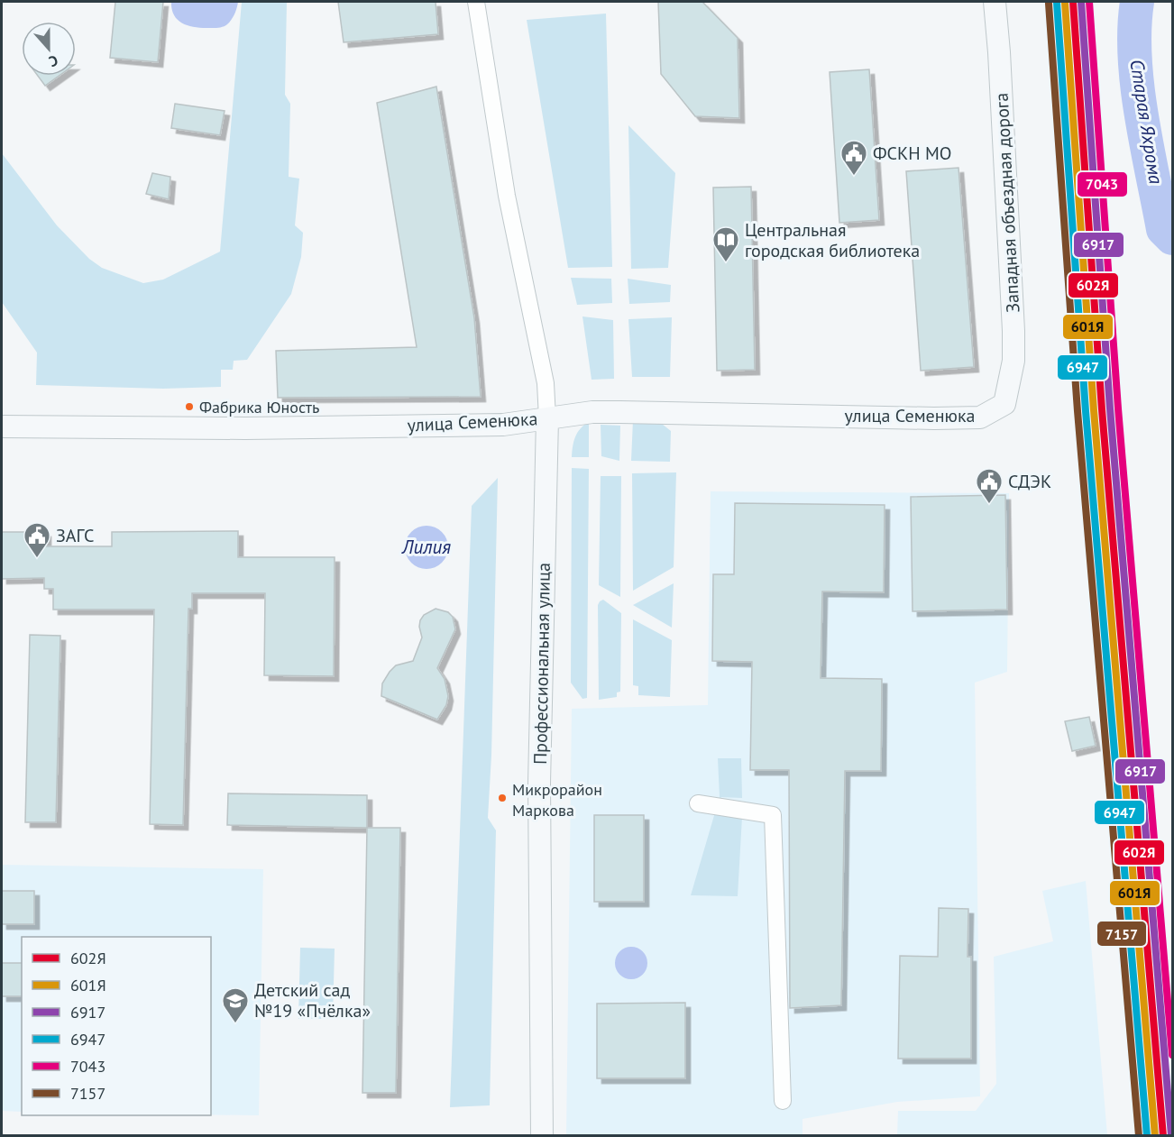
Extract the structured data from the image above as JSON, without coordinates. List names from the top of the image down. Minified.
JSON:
{"streets":{"main road":["Западная объездная дорога","улица Семенюка","Профессиональная улица"]},"crossings":[["Западная объездная дорога","улица Семенюка"],["улица Семенюка","Профессиональная улица"]],"water":["Старая Яхрома","Лилия"],"places":{"public building":["ФСКН МО","СДЭК","ЗАГС"],"library":["Центральная городская библиотека"],"other":["Фабрика Юность","Микрорайон Маркова"],"school or university":["Детский сад №19 «Пчёлка»"]},"lines":["transit line 602Я","transit line 6917","transit line 7043","transit line 601Я","transit line 6947","transit line 7157"],"legend":["602Я","601Я","6917","6947","7043","7157"],"north":"bottom"}
